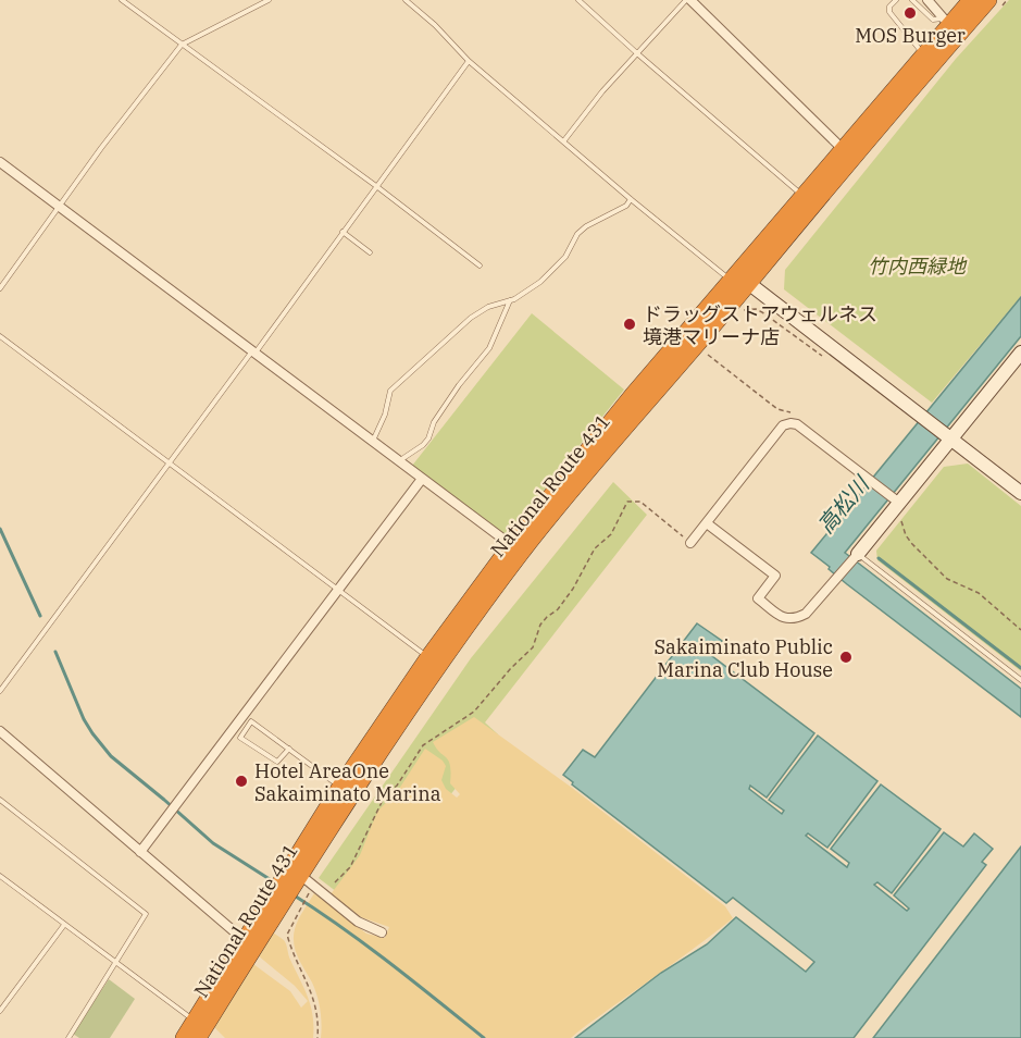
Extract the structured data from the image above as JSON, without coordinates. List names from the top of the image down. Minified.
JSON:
{"streets":{"highway":["National Route 431"]},"water":["高松川"],"parks":["竹内西緑地"],"places":["MOS Burger","ドラッグストアウェルネス 境港マリーナ店","Sakaiminato Public Marina Club House","Hotel AreaOne Sakaiminato Marina"]}
